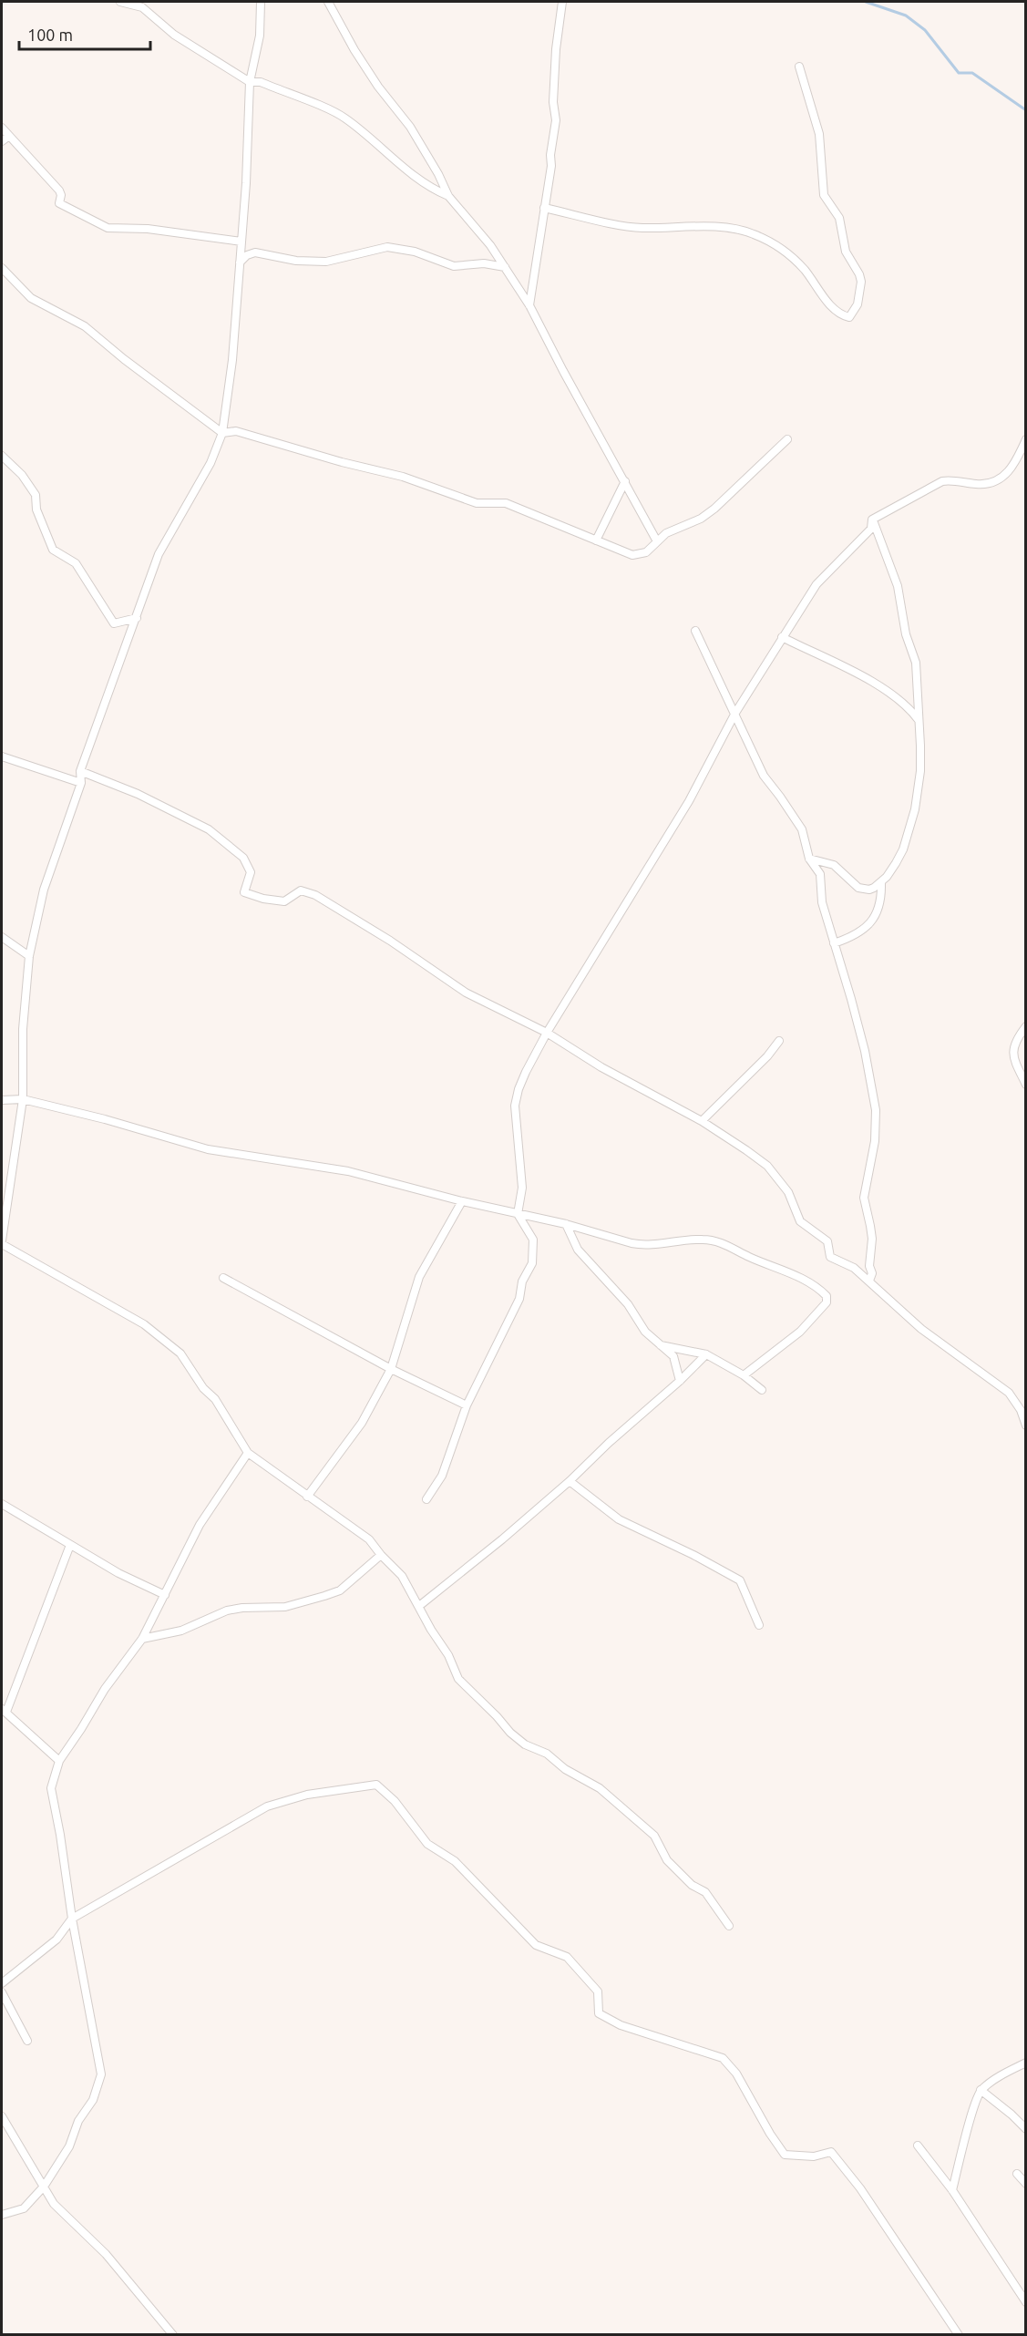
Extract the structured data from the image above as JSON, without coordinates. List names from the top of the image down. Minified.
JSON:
{"scale_bar":"100 m"}
